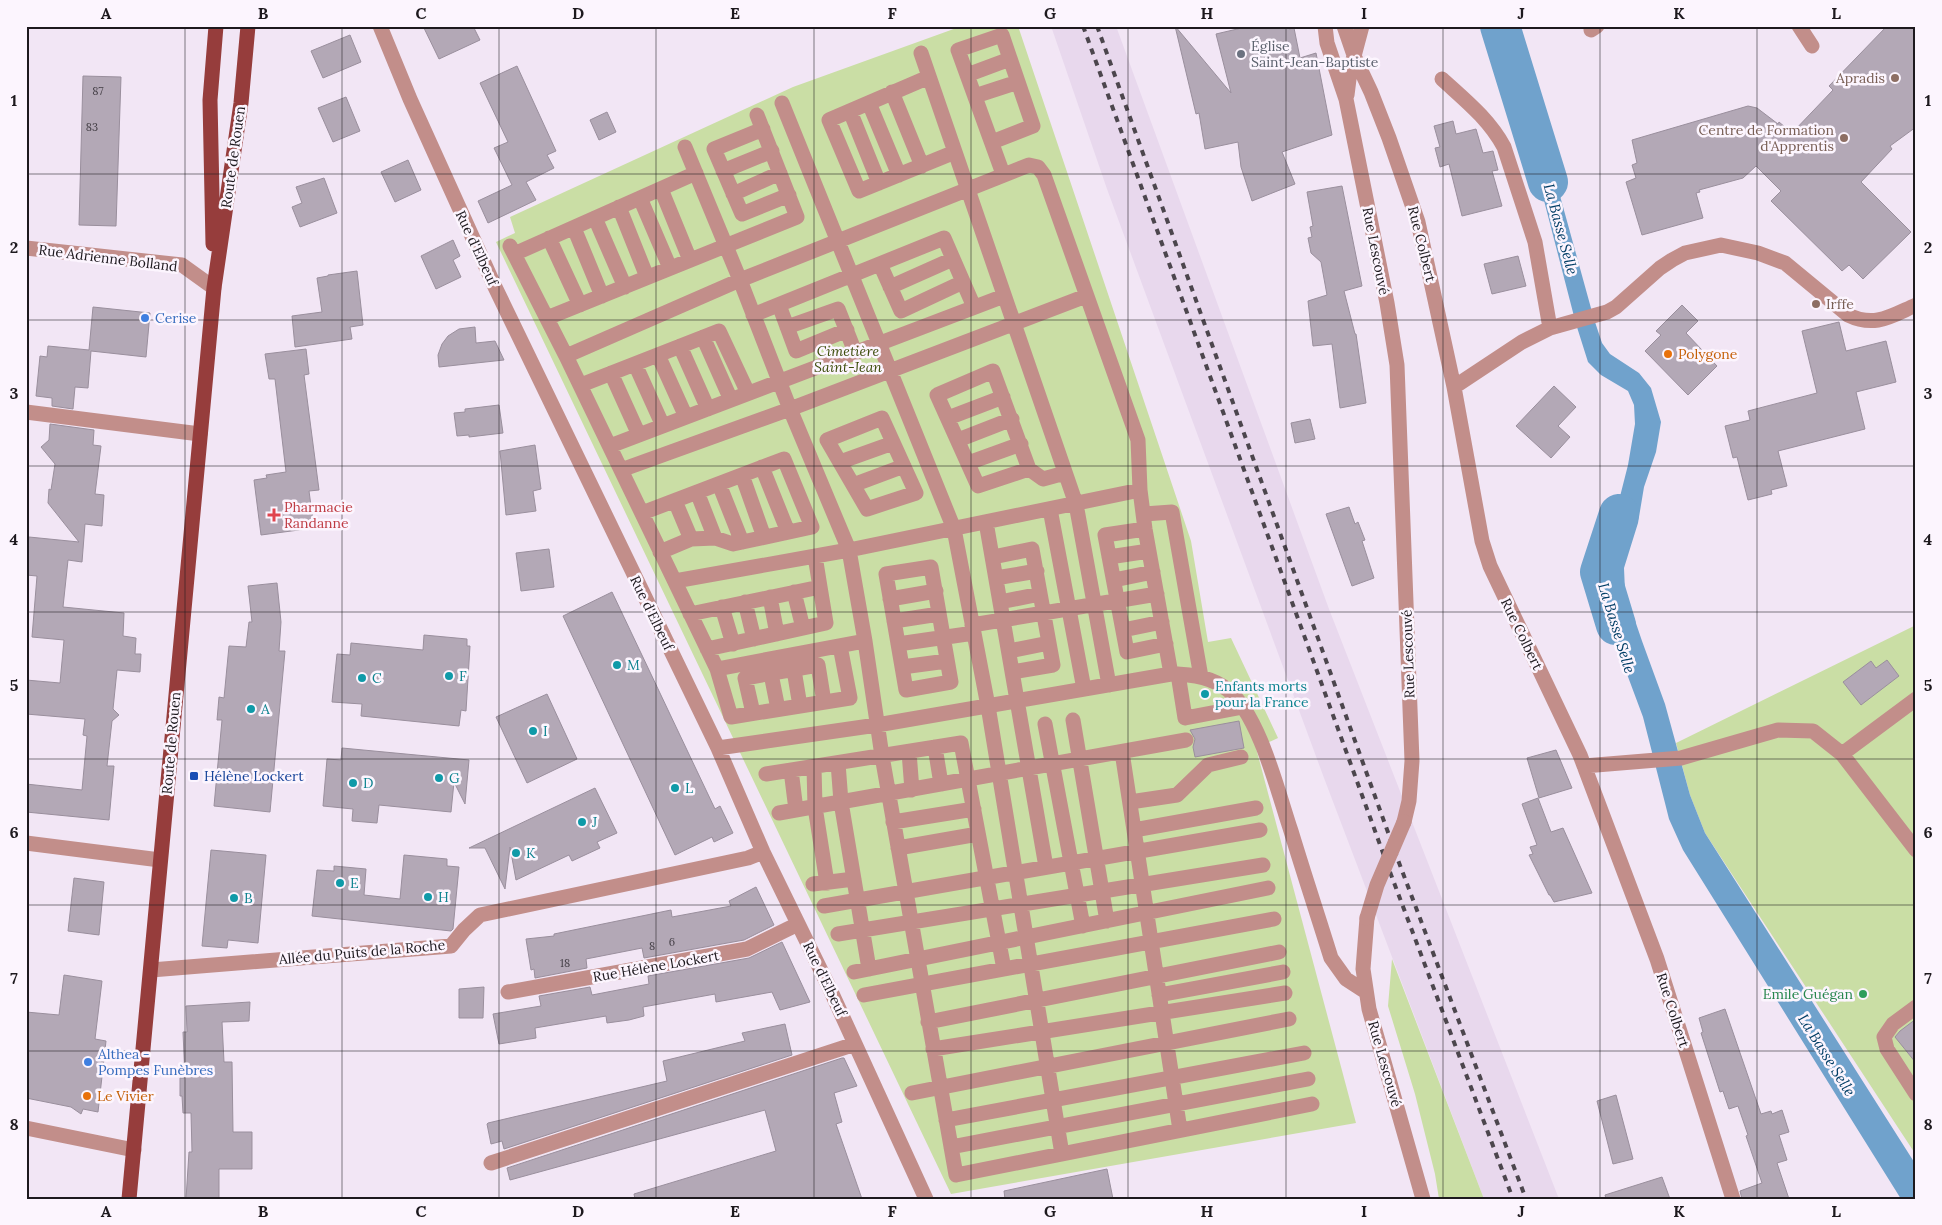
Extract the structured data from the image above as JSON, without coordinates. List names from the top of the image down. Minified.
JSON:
{"streets":{"main road":["Route de Rouen"],"street":["Rue Colbert","Rue d'Elbeuf","Rue Lescouvé","Rue Adrienne Bolland","Allée du Puits de la Roche","Rue Hélène Lockert"]},"crossings":[["Route de Rouen","Rue Adrienne Bolland"],["Route de Rouen","Allée du Puits de la Roche"],["Rue Colbert","Rue Lescouvé"],["Rue d'Elbeuf","Allée du Puits de la Roche"],["Rue d'Elbeuf","Rue Hélène Lockert"]],"water":["La Basse Selle"],"parks":["Cimetière Saint-Jean"],"places":{"other":["Église Saint-Jean-Baptiste","Apradis","Centre de Formation d'Apprentis","Irffe","Cerise","Polygone","M","F","C","Enfants morts pour la France","A","I","G","D","L","J","K","E","H","B","Emile Guégan","Althea - Pompes Funèbres","Le Vivier"],"health":["Pharmacie Randanne"],"transit":["Hélène Lockert"]},"house_numbers":["87","83","6","8","18"],"grid":{"columns":["A","B","C","D","E","F","G","H","I","J","K","L"],"rows":["1","2","3","4","5","6","7","8"]}}
